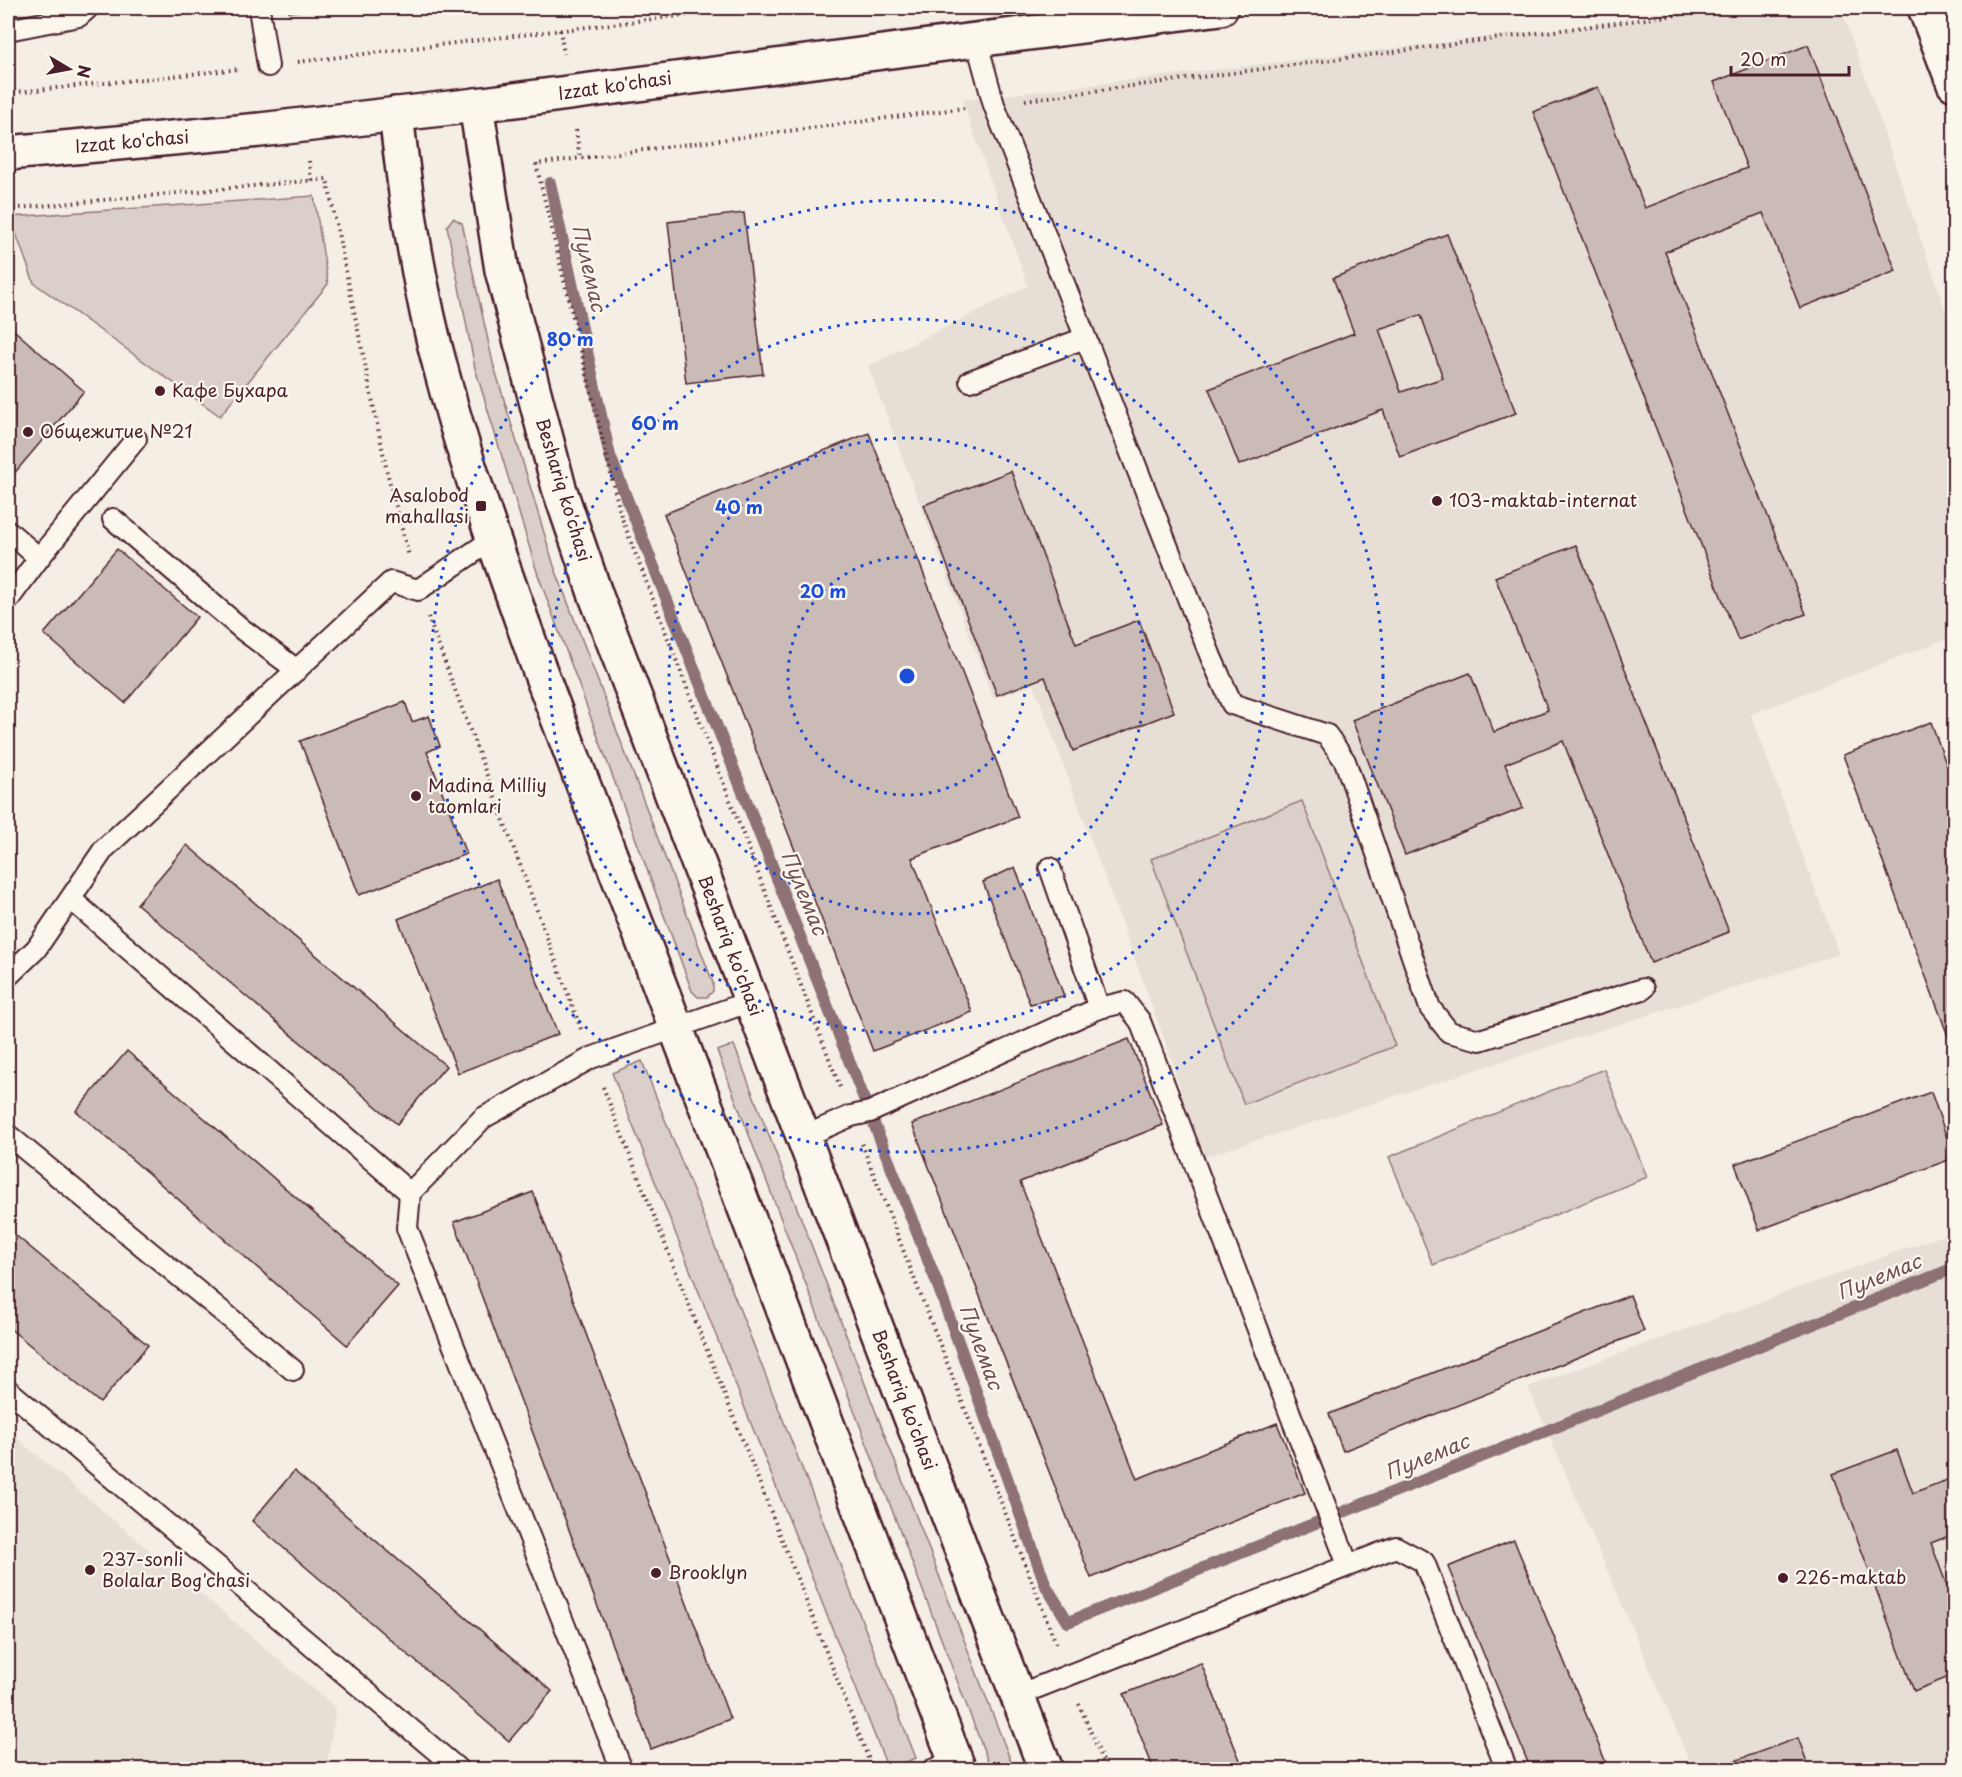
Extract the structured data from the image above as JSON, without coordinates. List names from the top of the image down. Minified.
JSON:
{"streets":{"main road":["Izzat ko'chasi","Beshariq ko'chasi"]},"crossings":[["Izzat ko'chasi","Beshariq ko'chasi"]],"water":["Пулемас"],"places":{"other":["Кафе Бухара","Общежитие №21","103-maktab-internat","Madina Milliy taomlari","237-sonli Bolalar Bog'chasi","Brooklyn","226-maktab"],"transit":["Asalobod mahallasi"]},"scale_bar":"20 m","north":"right","rings":["80 m","60 m","40 m","20 m"]}
